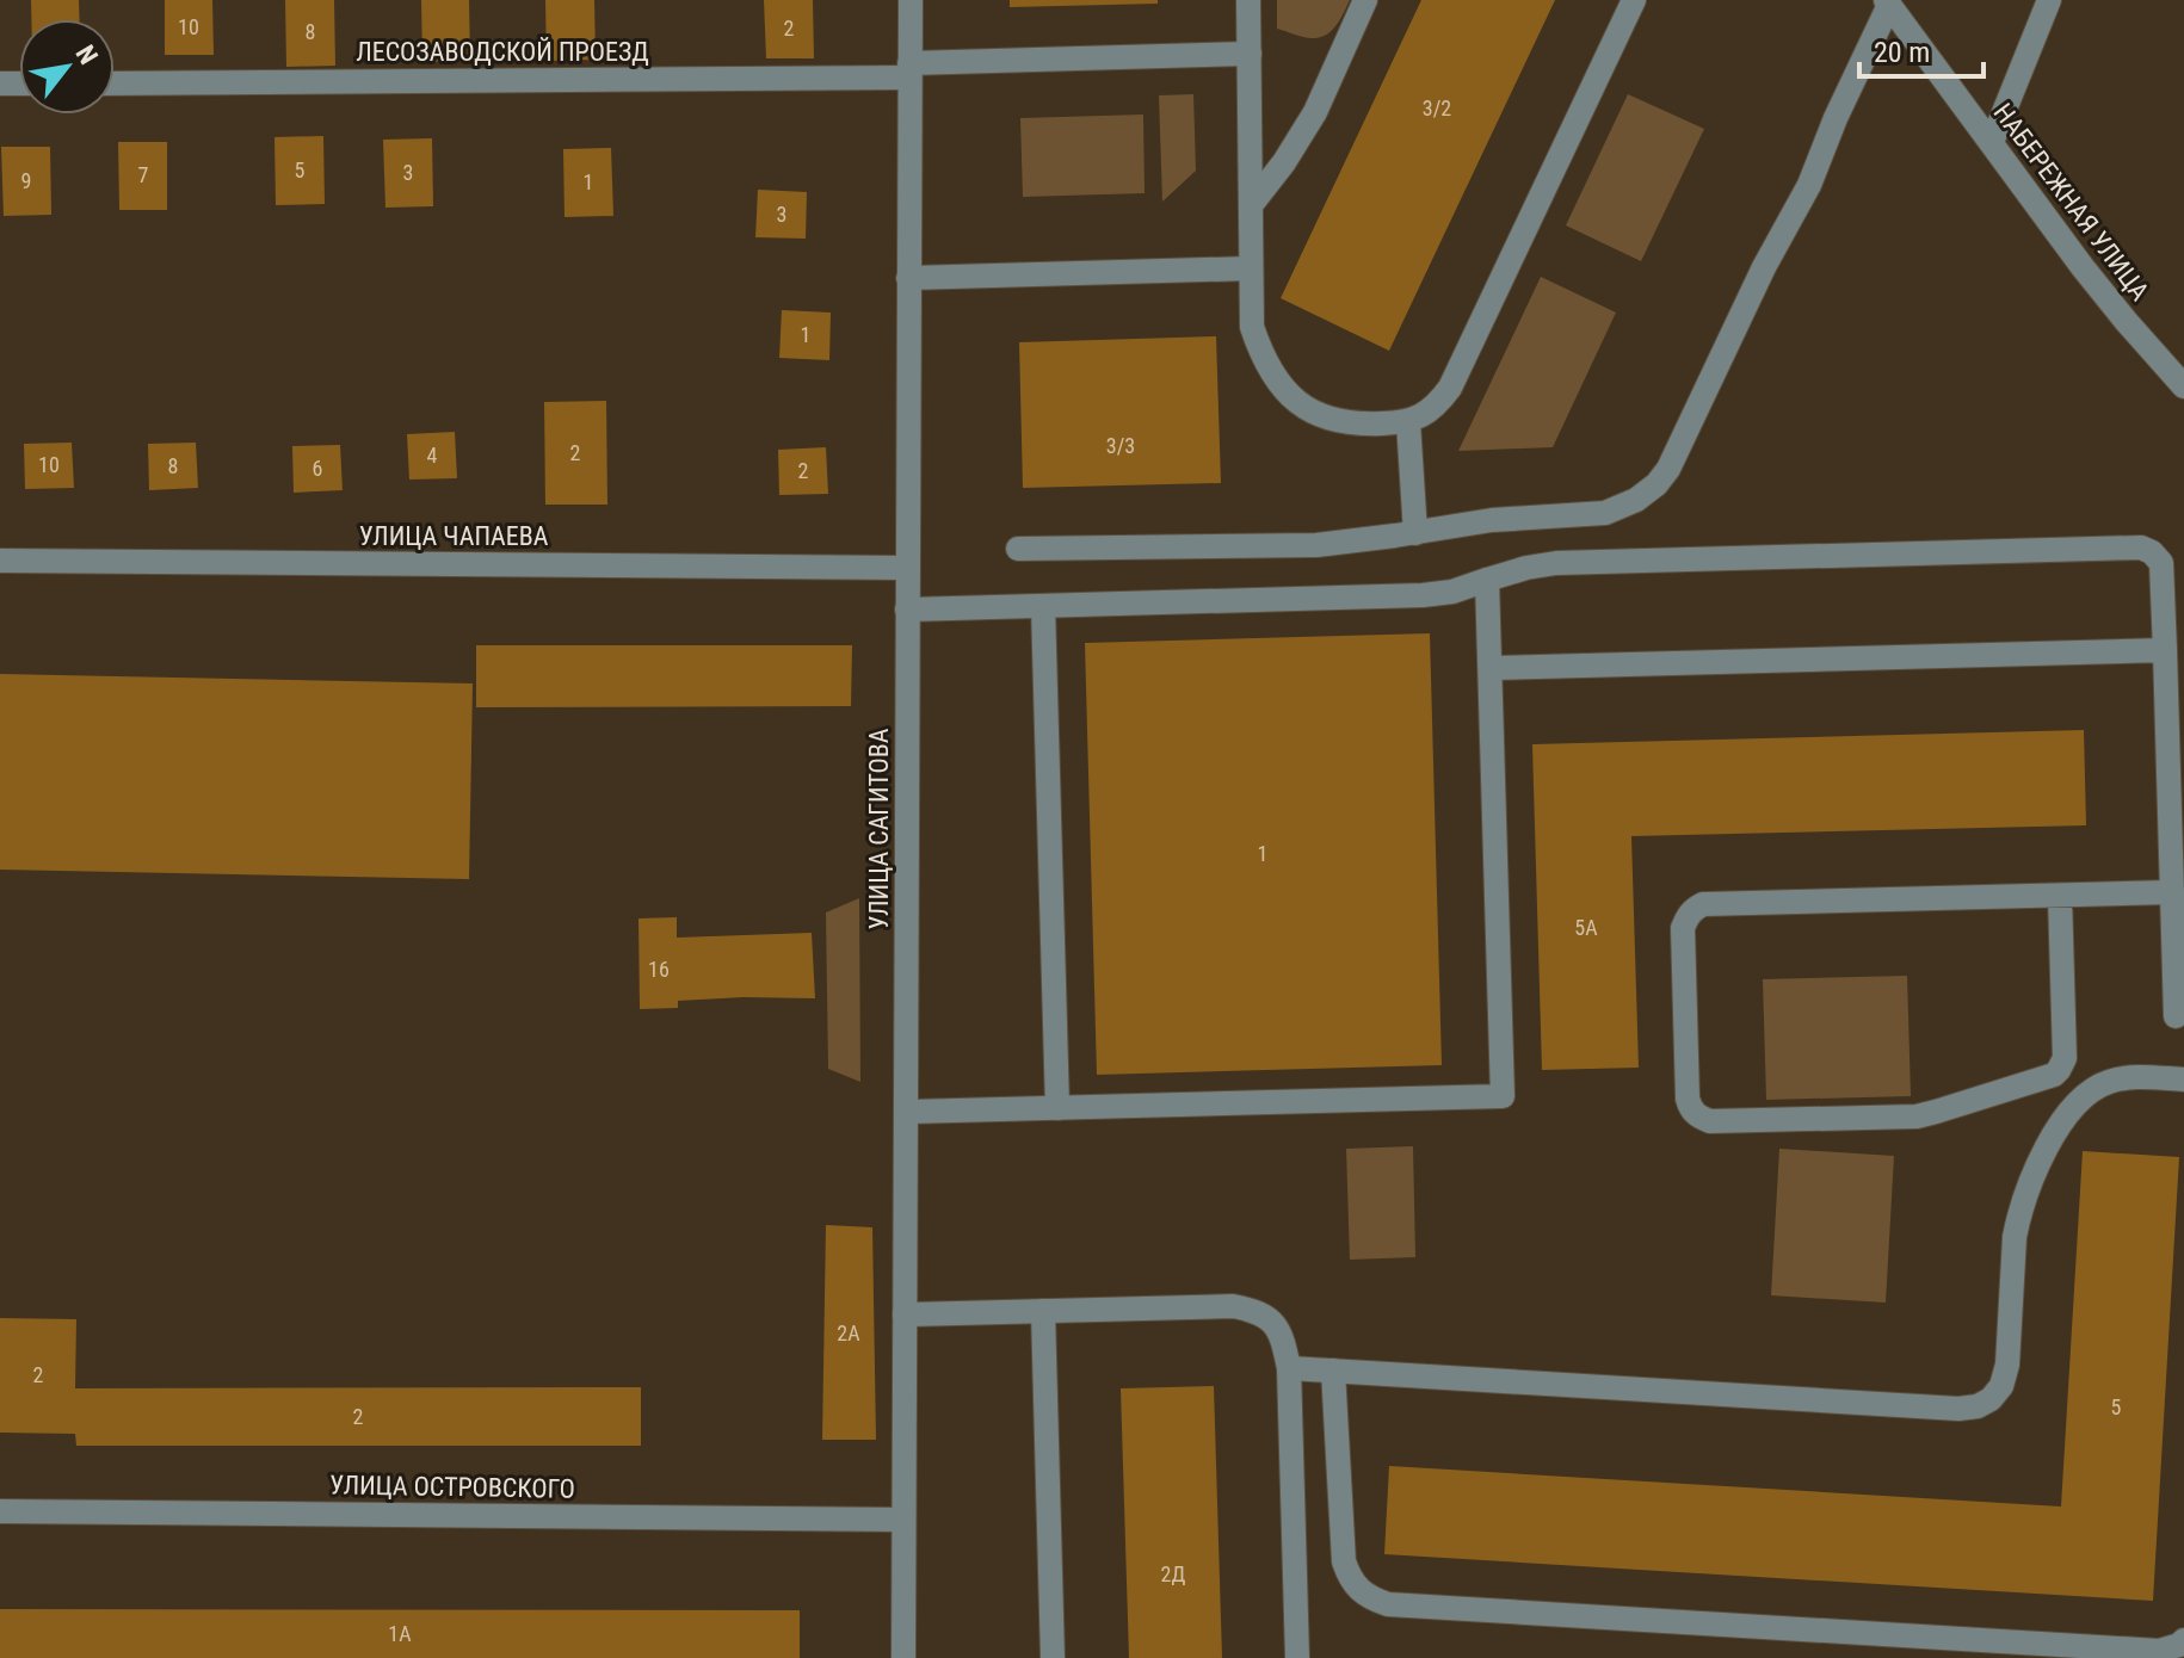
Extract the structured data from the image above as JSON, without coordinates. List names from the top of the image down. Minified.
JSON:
{"streets":{"street":["ЛЕСОЗАВОДСКОЙ ПРОЕЗД","НАБЕРЕЖНАЯ УЛИЦА","УЛИЦА ЧАПАЕВА","УЛИЦА САГИТОВА","УЛИЦА ОСТРОВСКОГО"]},"crossings":[["ЛЕСОЗАВОДСКОЙ ПРОЕЗД","УЛИЦА САГИТОВА"],["УЛИЦА ЧАПАЕВА","УЛИЦА САГИТОВА"],["УЛИЦА САГИТОВА","УЛИЦА ОСТРОВСКОГО"]],"house_numbers":["10","2","8","3/2","5","3","7","9","1","3","1","3/3","2","4","10","8","6","2","1","5А","16","2А","2","5","2","2Д","1А"],"scale_bar":"20 m","north":"top right"}
